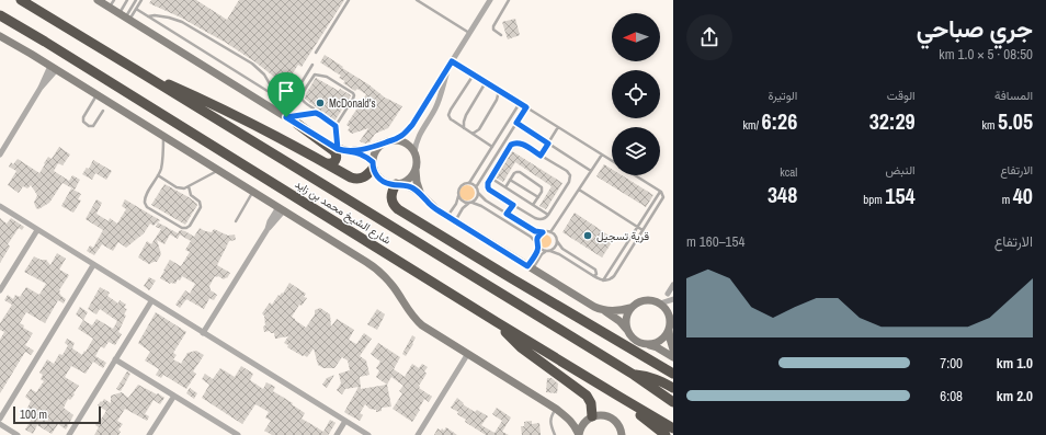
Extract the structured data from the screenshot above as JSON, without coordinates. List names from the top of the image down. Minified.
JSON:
{"streets":{"highway":["شارع الشيخ محمد بن زايد"]},"places":["McDonald's","قرية تسجيل"],"scale_bar":"100 m","north":"left","page":{"heading":["جري صباحي","08:50 · 5 × 1.0 km"],"stats":[["المسافة","5.05 km"],["الوقت","32:29"],["الوتيرة","6:26 /km"],["الارتفاع","40 m"],["النبض","154 bpm"],["kcal","348"]],"chart":["الارتفاع","154–160 m"],"list":[{"name":"1.0 km","note":"7:00"},{"name":"2.0 km","note":"6:08"}],"scale":"100 m"}}
